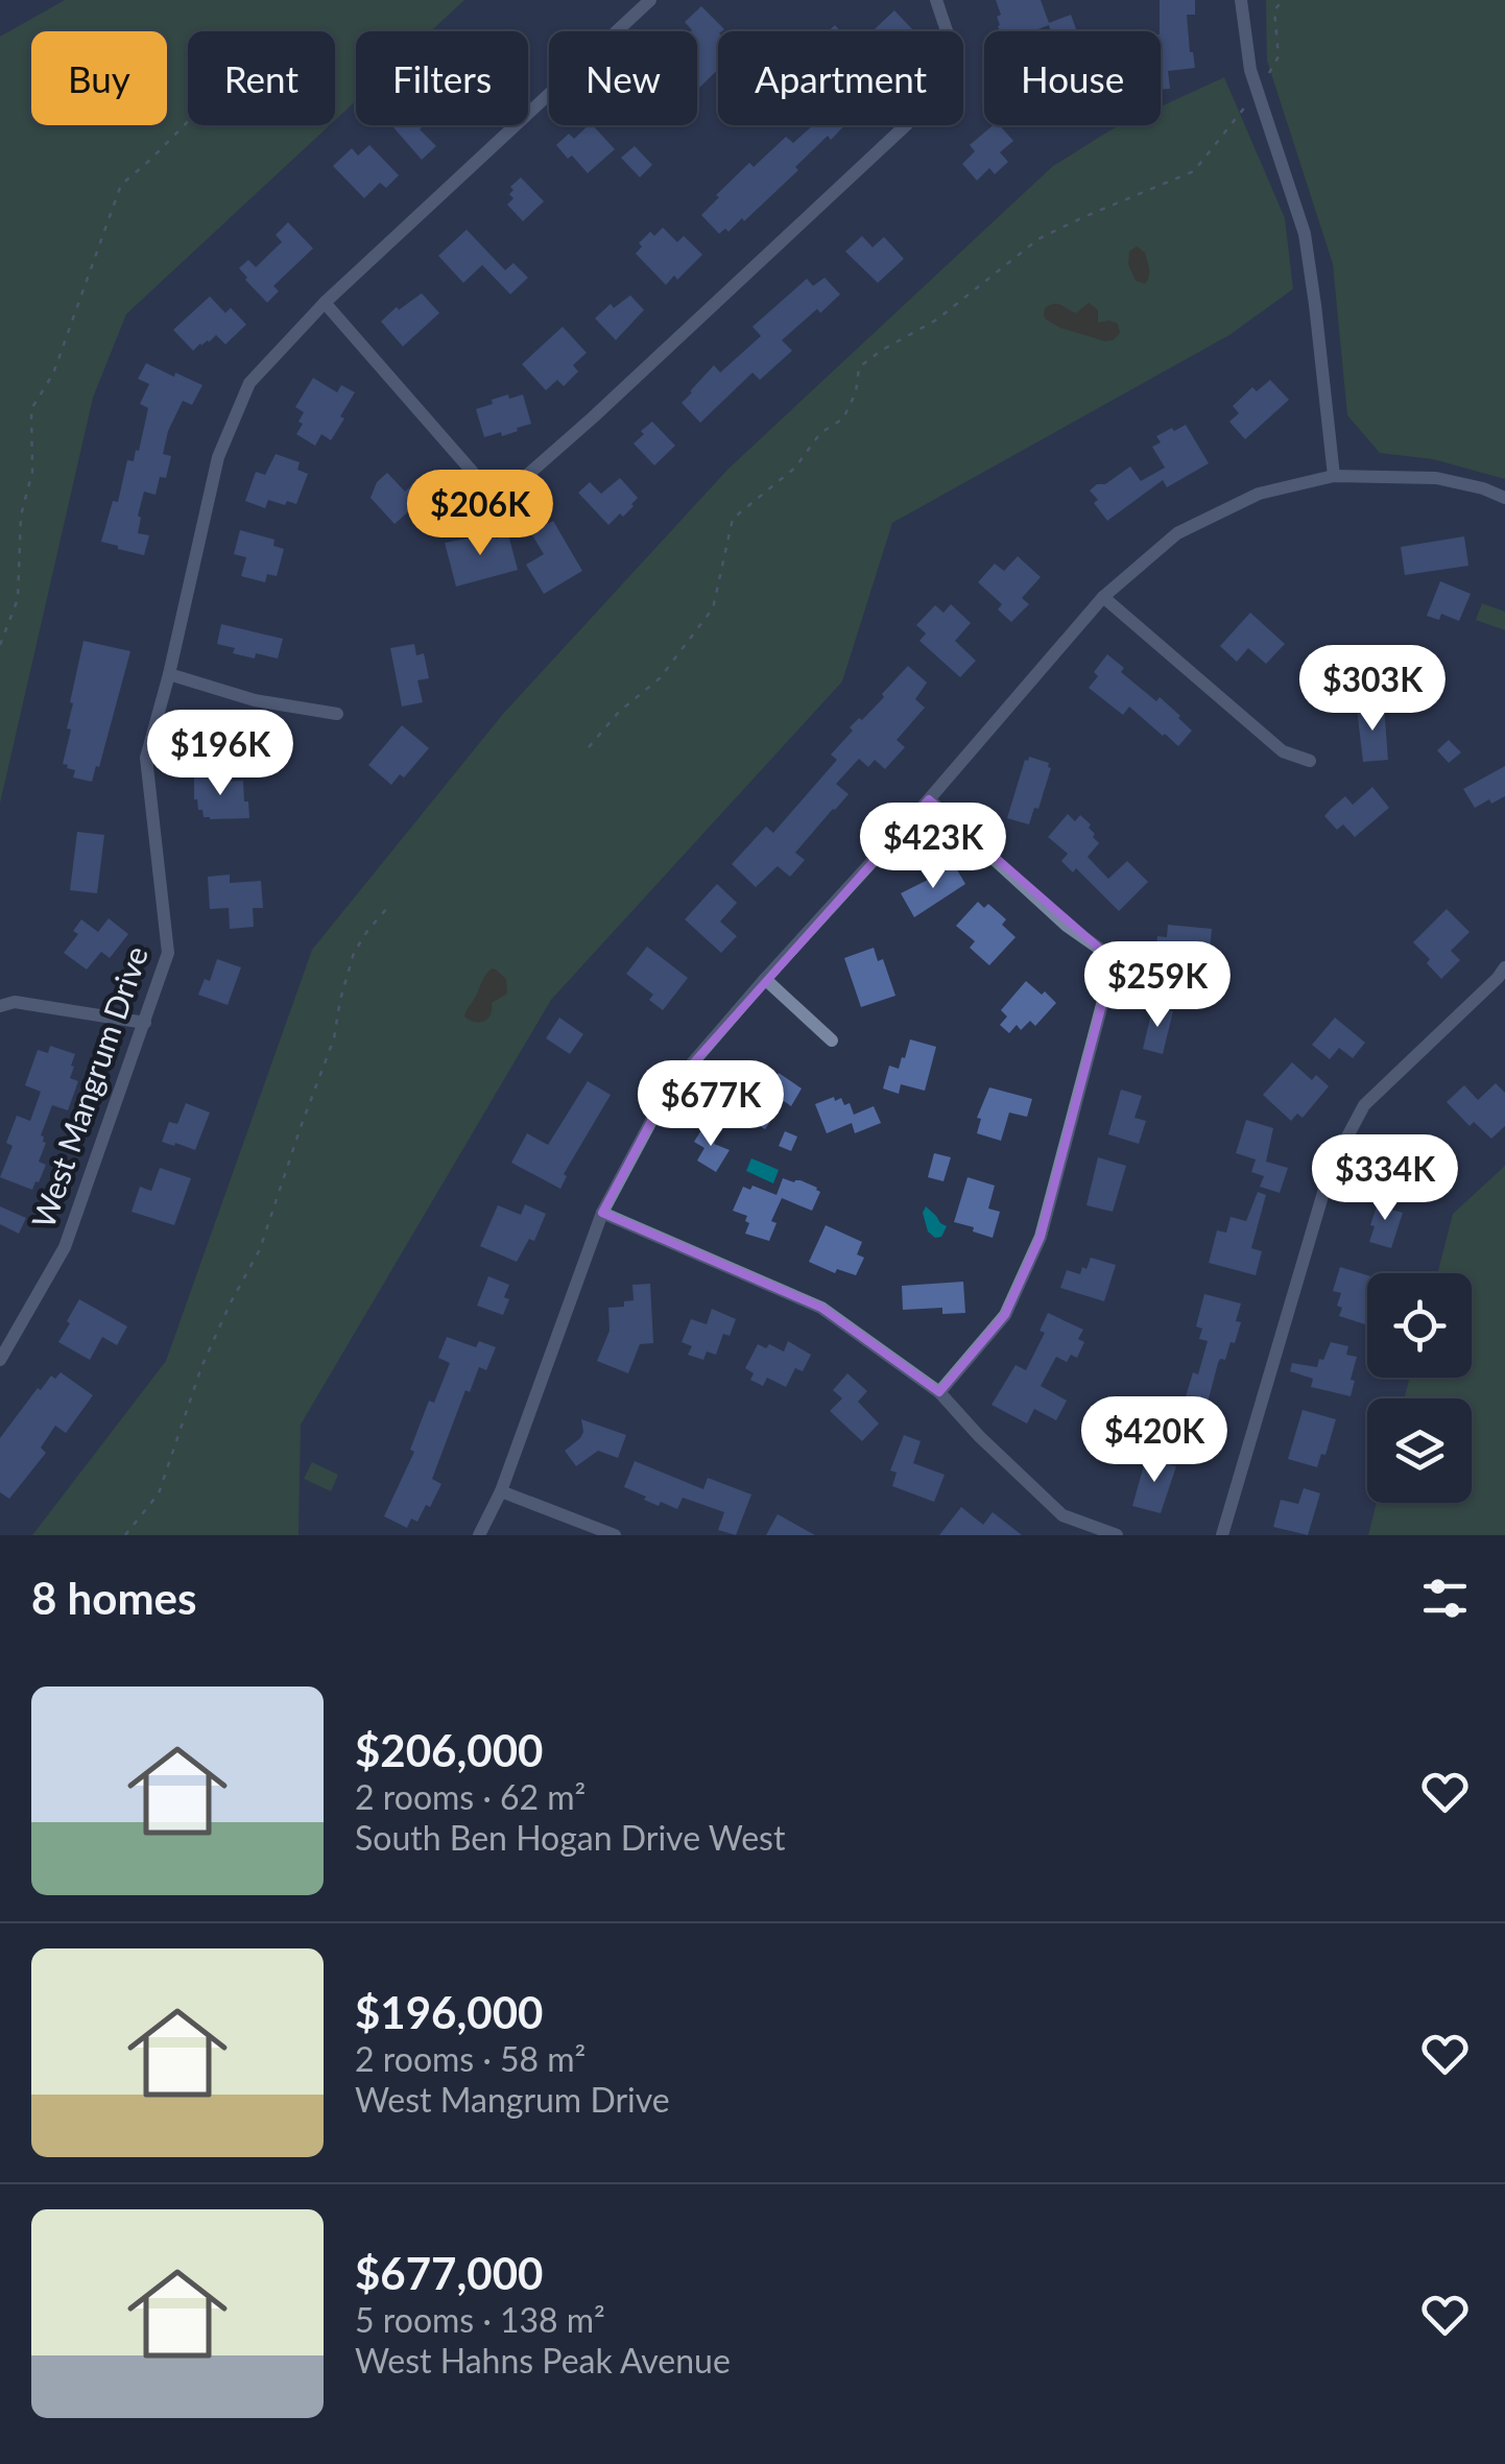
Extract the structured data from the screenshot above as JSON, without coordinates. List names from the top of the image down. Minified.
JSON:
{"streets":{"street":["West Mangrum Drive"]},"page":{"chip":["Buy","Rent","Filters","New","Apartment","House"],"price":["$206K","$303K","$196K","$423K","$259K","$677K","$334K","$420K"],"heading":"8 homes","list":[{"name":"$206,000","note":"2 rooms · 62 m² · South Ben Hogan Drive West"},{"name":"$196,000","note":"2 rooms · 58 m² · West Mangrum Drive"},{"name":"$677,000","note":"5 rooms · 138 m² · West Hahns Peak Avenue"}]}}
